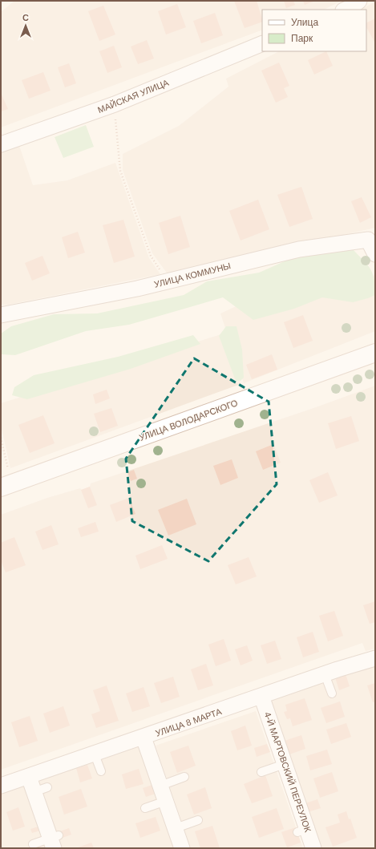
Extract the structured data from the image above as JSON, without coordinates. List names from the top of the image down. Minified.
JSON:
{"streets":{"main road":["УЛИЦА ВОЛОДАРСКОГО"],"street":["МАЙСКАЯ УЛИЦА","УЛИЦА КОММУНЫ","УЛИЦА 8 МАРТА","4-Й МАРТОВСКИЙ ПЕРЕУЛОК"]},"crossings":[["УЛИЦА 8 МАРТА","4-Й МАРТОВСКИЙ ПЕРЕУЛОК"]],"legend":["Улица","Парк"],"north":"top"}
